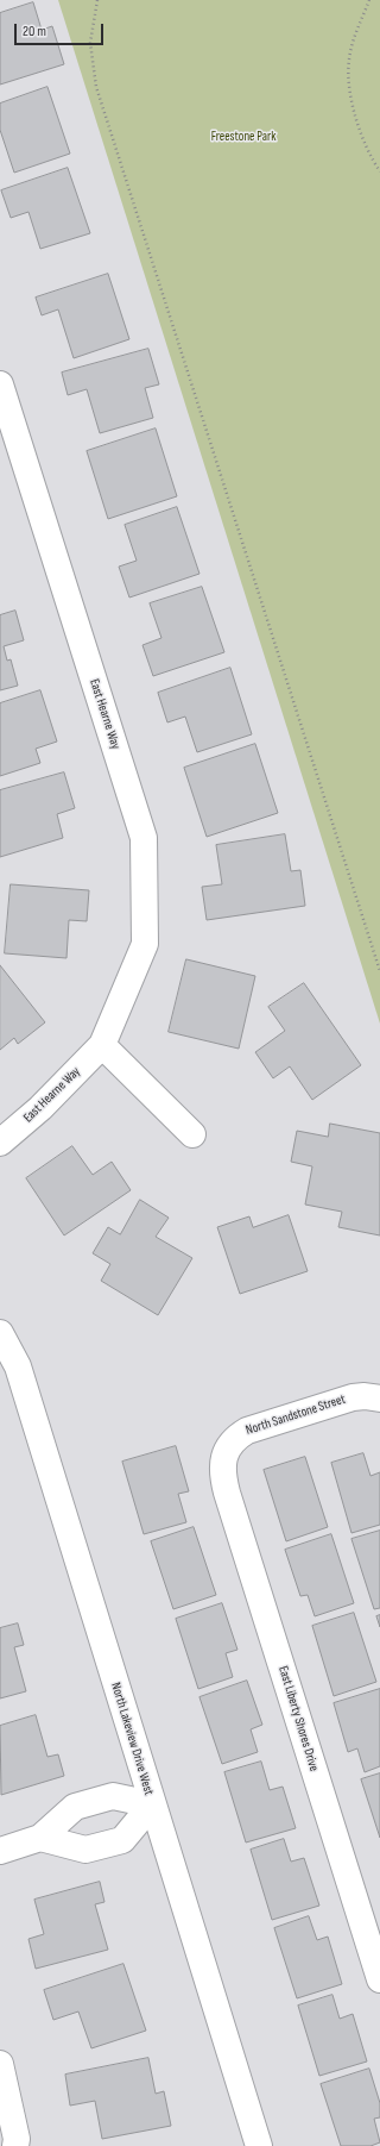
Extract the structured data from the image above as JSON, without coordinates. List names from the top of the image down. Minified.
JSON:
{"streets":{"street":["East Hearne Way","North Sandstone Street","East Liberty Shores Drive","North Lakeview Drive West"]},"crossings":[["North Sandstone Street","East Liberty Shores Drive"]],"parks":["Freestone Park"],"scale_bar":"20 m"}
